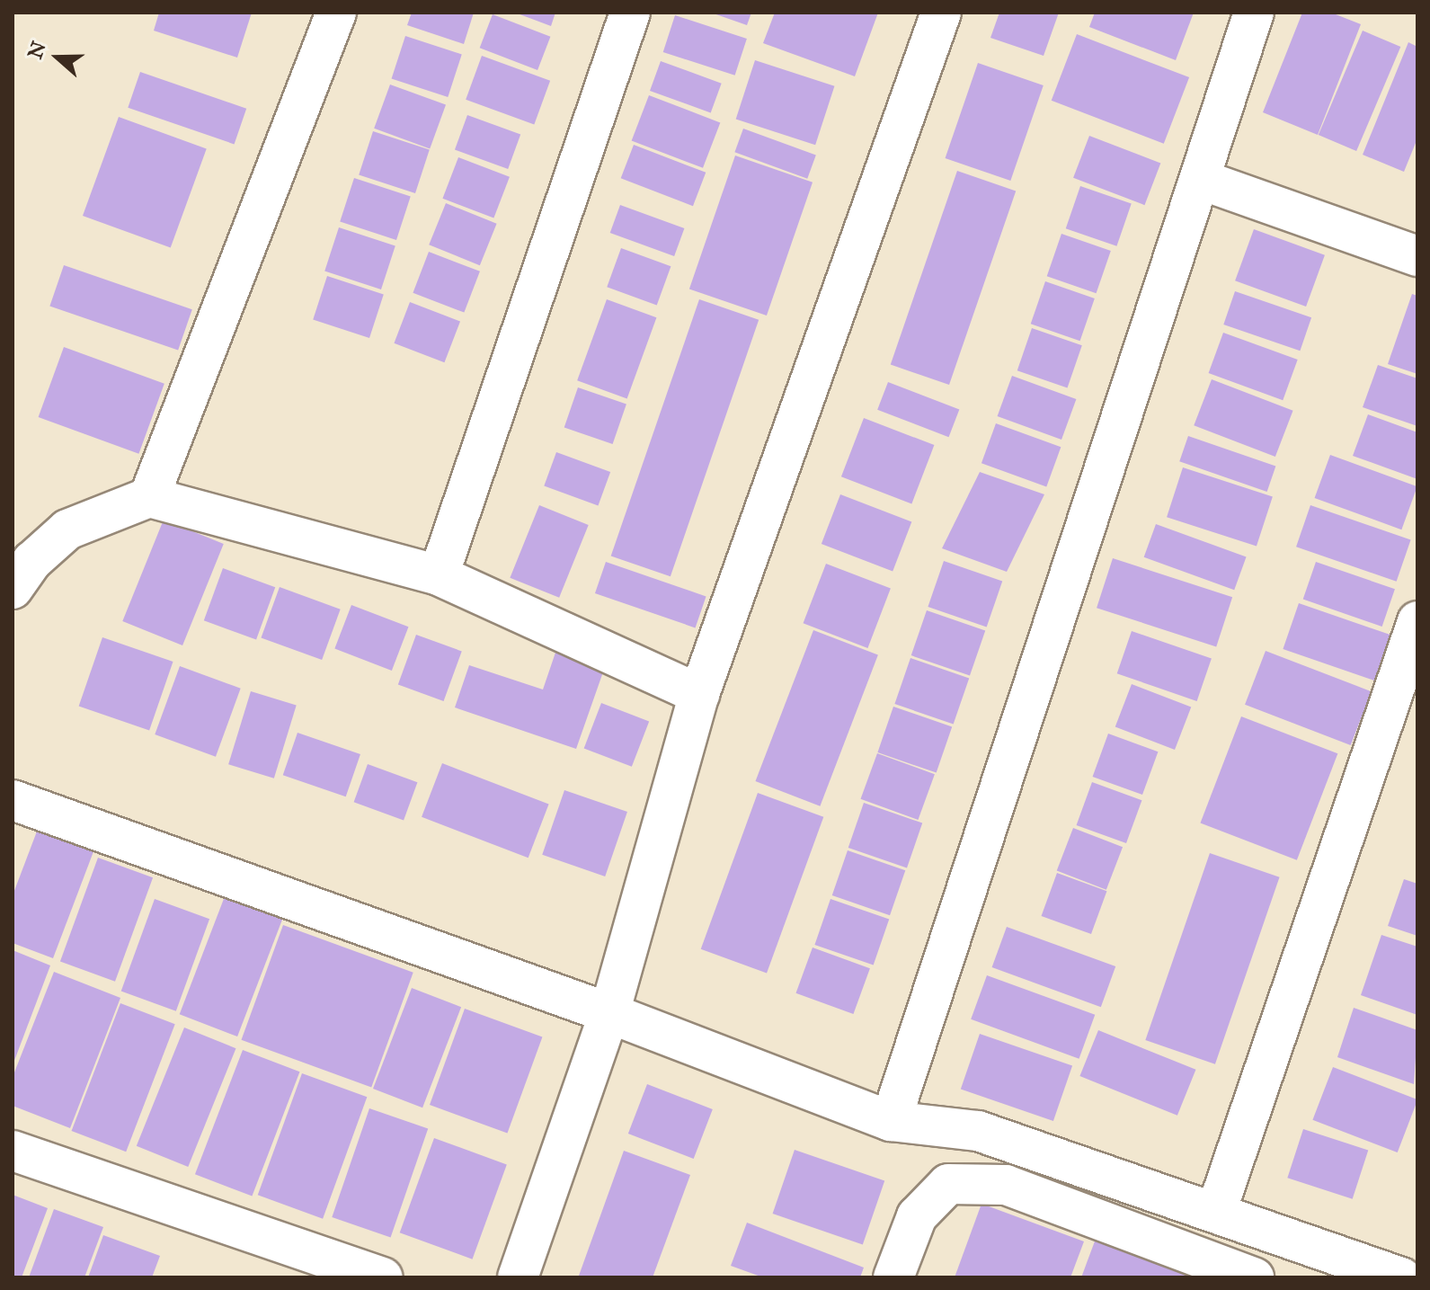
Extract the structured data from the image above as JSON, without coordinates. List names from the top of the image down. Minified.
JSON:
{"north":"left"}
